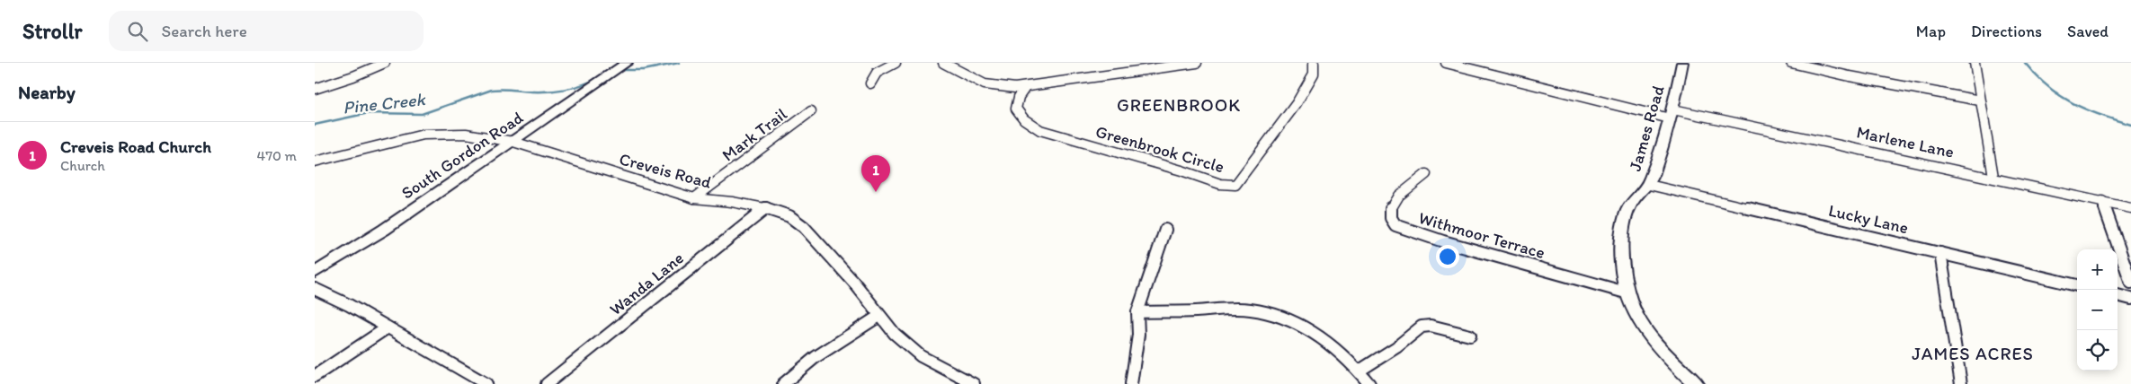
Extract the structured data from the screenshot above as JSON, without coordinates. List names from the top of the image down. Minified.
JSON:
{"streets":{"street":["James Road","Mark Trail","Marlene Lane","Greenbrook Circle","South Gordon Road","Creveis Road","Lucky Lane","Withmoor Terrace","Wanda Lane"]},"crossings":[["James Road","Marlene Lane"],["James Road","Lucky Lane"],["James Road","Withmoor Terrace"],["Mark Trail","Creveis Road"],["South Gordon Road","Creveis Road"],["Creveis Road","Wanda Lane"]],"districts":["GREENBROOK","JAMES ACRES"],"water":["Pine Creek"],"page":{"header":"Strollr","search":"Search here","nav":["Map","Directions","Saved"],"heading":"Nearby","list":[{"mark":"1","name":"Creveis Road Church","note":"Church","value":"470 m"}],"pins":"1","map_buttons":["+","−"]}}
